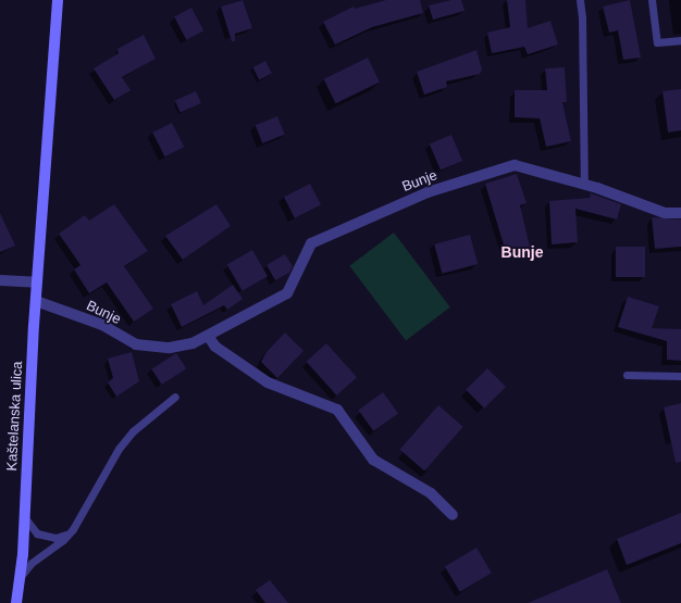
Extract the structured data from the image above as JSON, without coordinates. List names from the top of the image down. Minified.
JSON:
{"streets":{"street":["Bunje","Kaštelanska ulica"]},"crossings":[["Bunje","Kaštelanska ulica"]],"districts":["Bunje"]}
